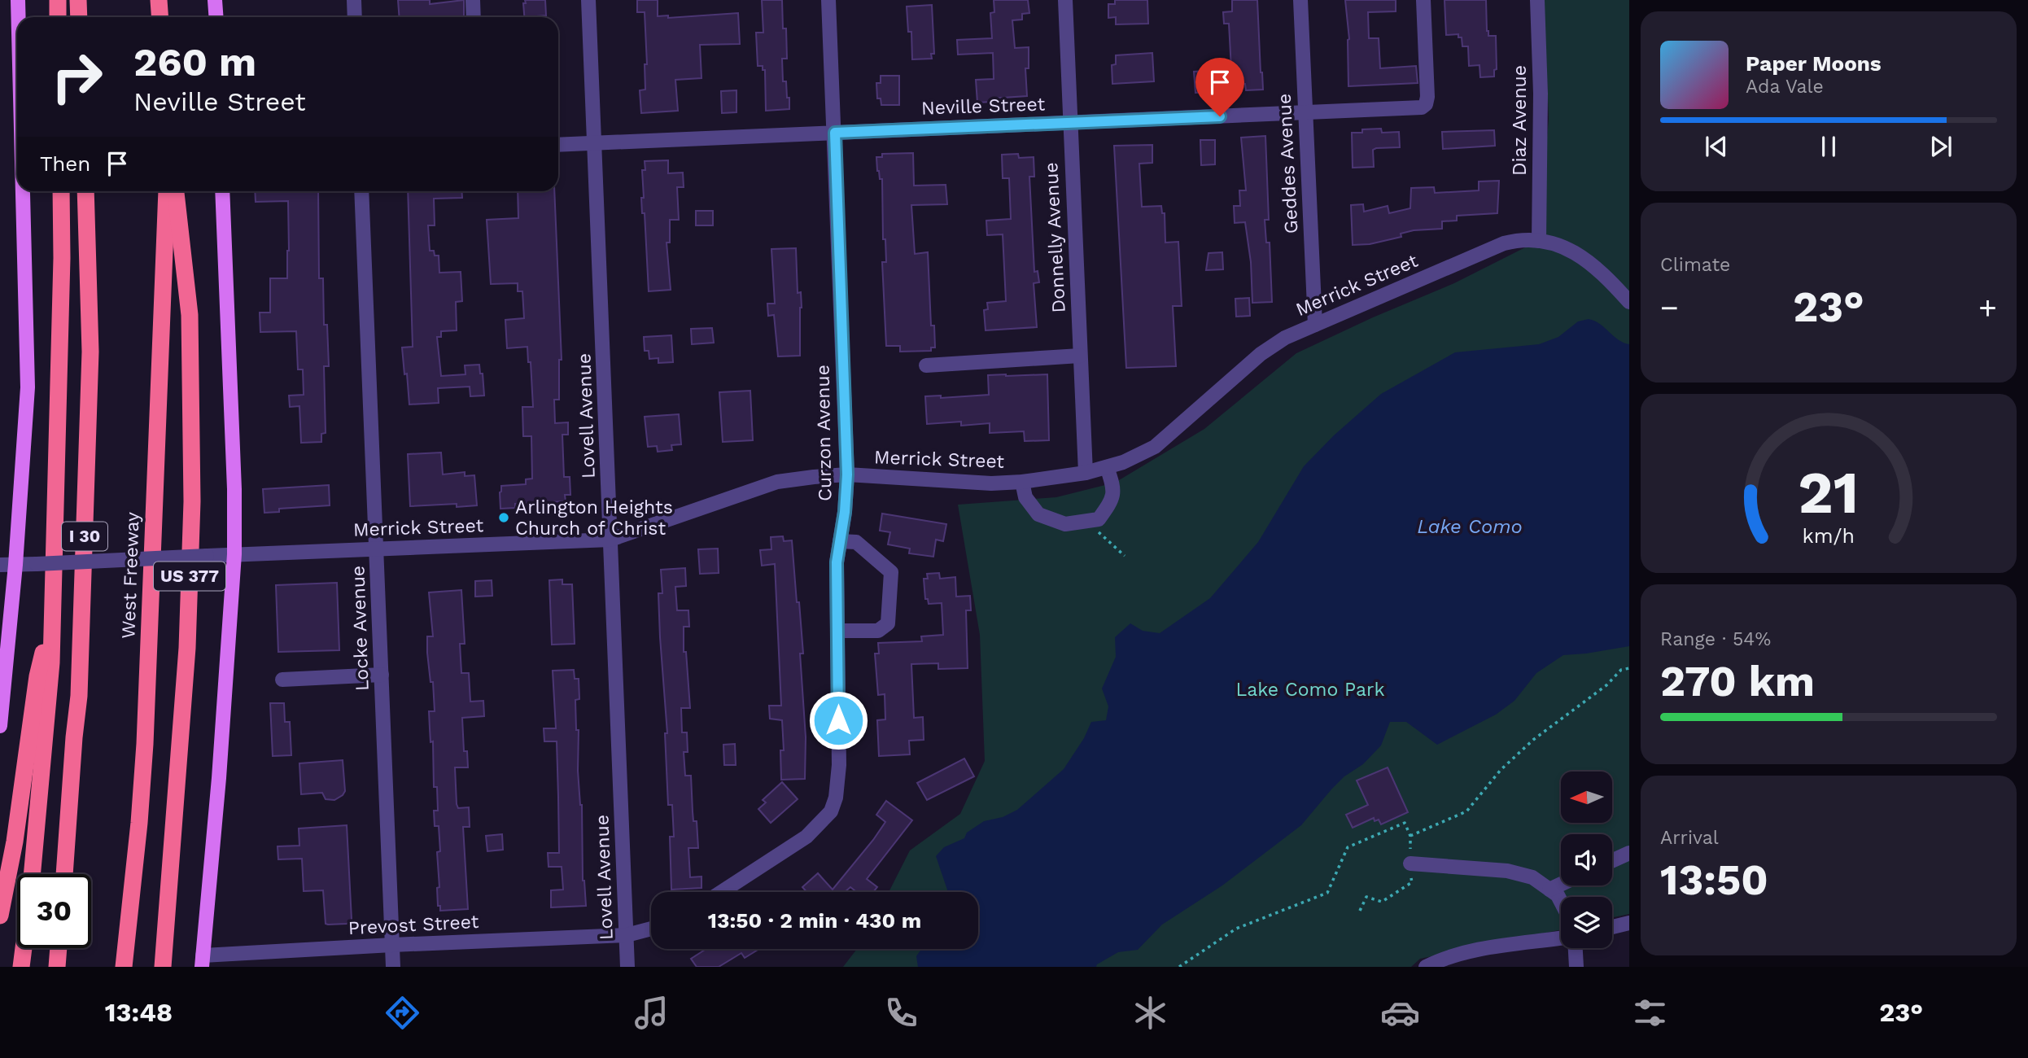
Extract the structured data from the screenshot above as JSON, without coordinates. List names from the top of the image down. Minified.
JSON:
{"streets":{"highway":["I 30","West Freeway","US 377"],"street":["Neville Street","Diaz Avenue","Geddes Avenue","Donnelly Avenue","Merrick Street","Lovell Avenue","Curzon Avenue","Locke Avenue","Prevost Street"]},"crossings":[["Neville Street","Geddes Avenue"],["Neville Street","Donnelly Avenue"],["Neville Street","Lovell Avenue"],["Neville Street","Curzon Avenue"],["Diaz Avenue","Merrick Street"],["Geddes Avenue","Merrick Street"],["Donnelly Avenue","Merrick Street"],["Merrick Street","Lovell Avenue"],["Merrick Street","Curzon Avenue"],["Merrick Street","Locke Avenue"],["Lovell Avenue","Prevost Street"],["Locke Avenue","Prevost Street"]],"water":["Lake Como"],"parks":["Lake Como Park"],"places":["Arlington Heights Church of Christ"],"north":"left","page":{"turn":["260 m","Neville Street"],"song":["Paper Moons","Ada Vale"],"then":"Then","tile":["Climate",["Range · 54%","270 km"],["Arrival","13:50"]],"heat":["−","23°","+"],"limit":"30","trip":"13:50 · 2 min · 430 m","tabs":["13:48","23°"],"gauge":["21","km/h"]}}
